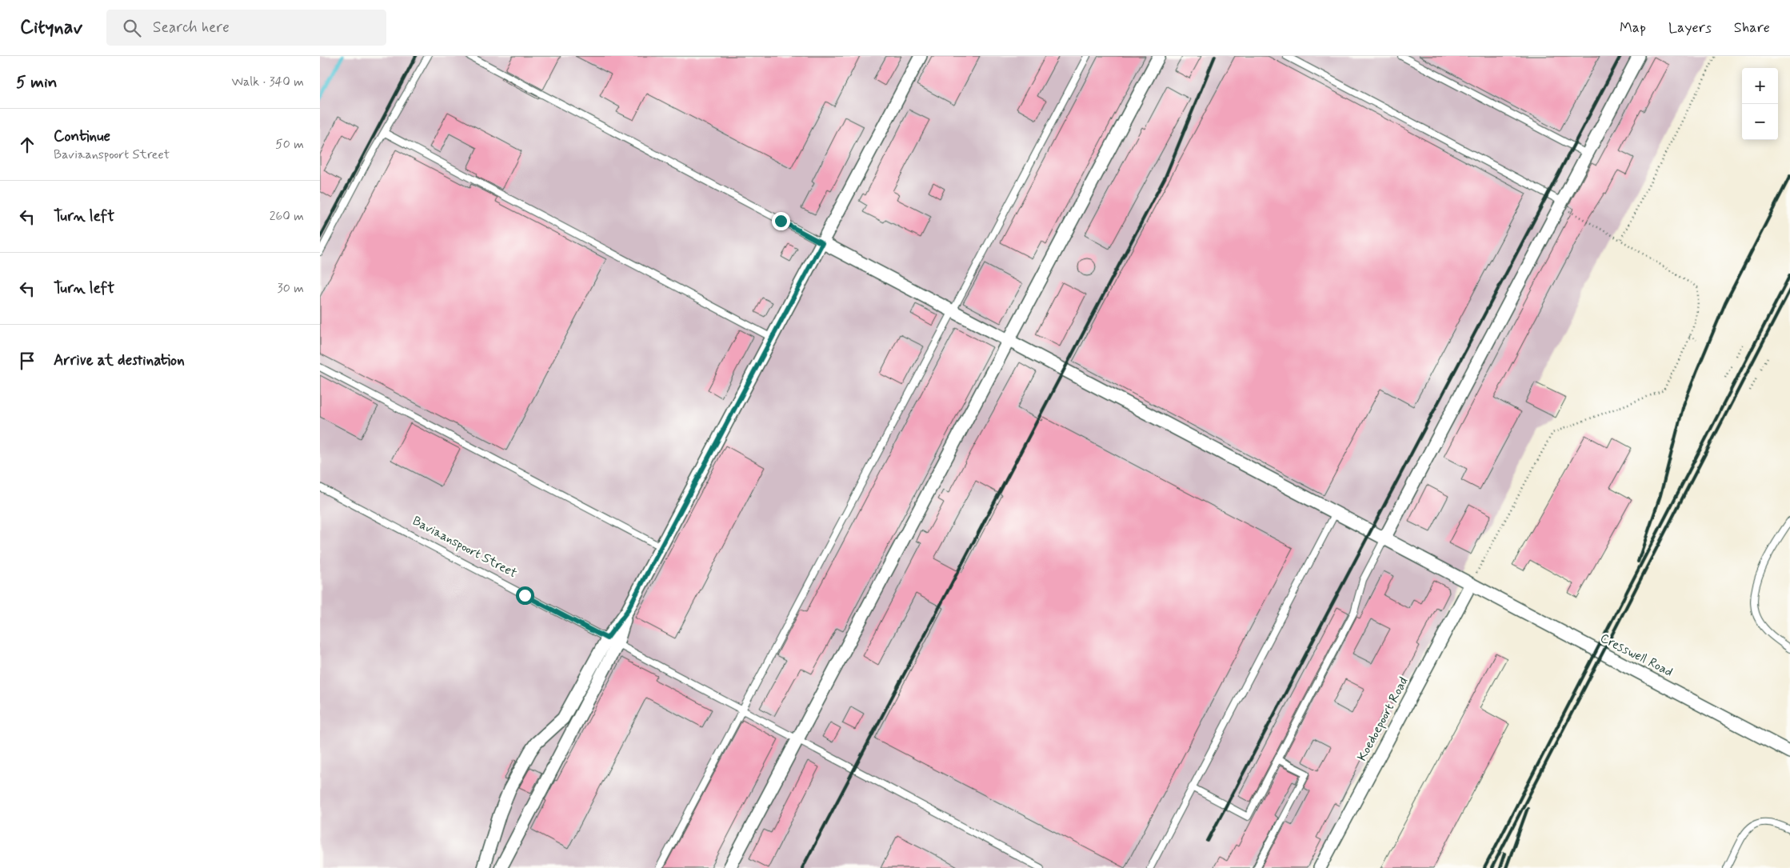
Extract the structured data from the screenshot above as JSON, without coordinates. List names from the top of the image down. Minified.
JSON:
{"streets":{"street":["Cresswell Road","Koedoepoort Road"],"lane":["Baviaanspoort Street"]},"crossings":[["Cresswell Road","Koedoepoort Road"]],"page":{"header":"Citynav","search":"Search here","nav":["Map","Layers","Share"],"heading":["5 min","Walk · 340 m"],"map_buttons":["+","−"],"list":[["Continue","Baviaanspoort Street","50 m"],["Turn left","260 m"],["Turn left","30 m"],"Arrive at destination"]}}
